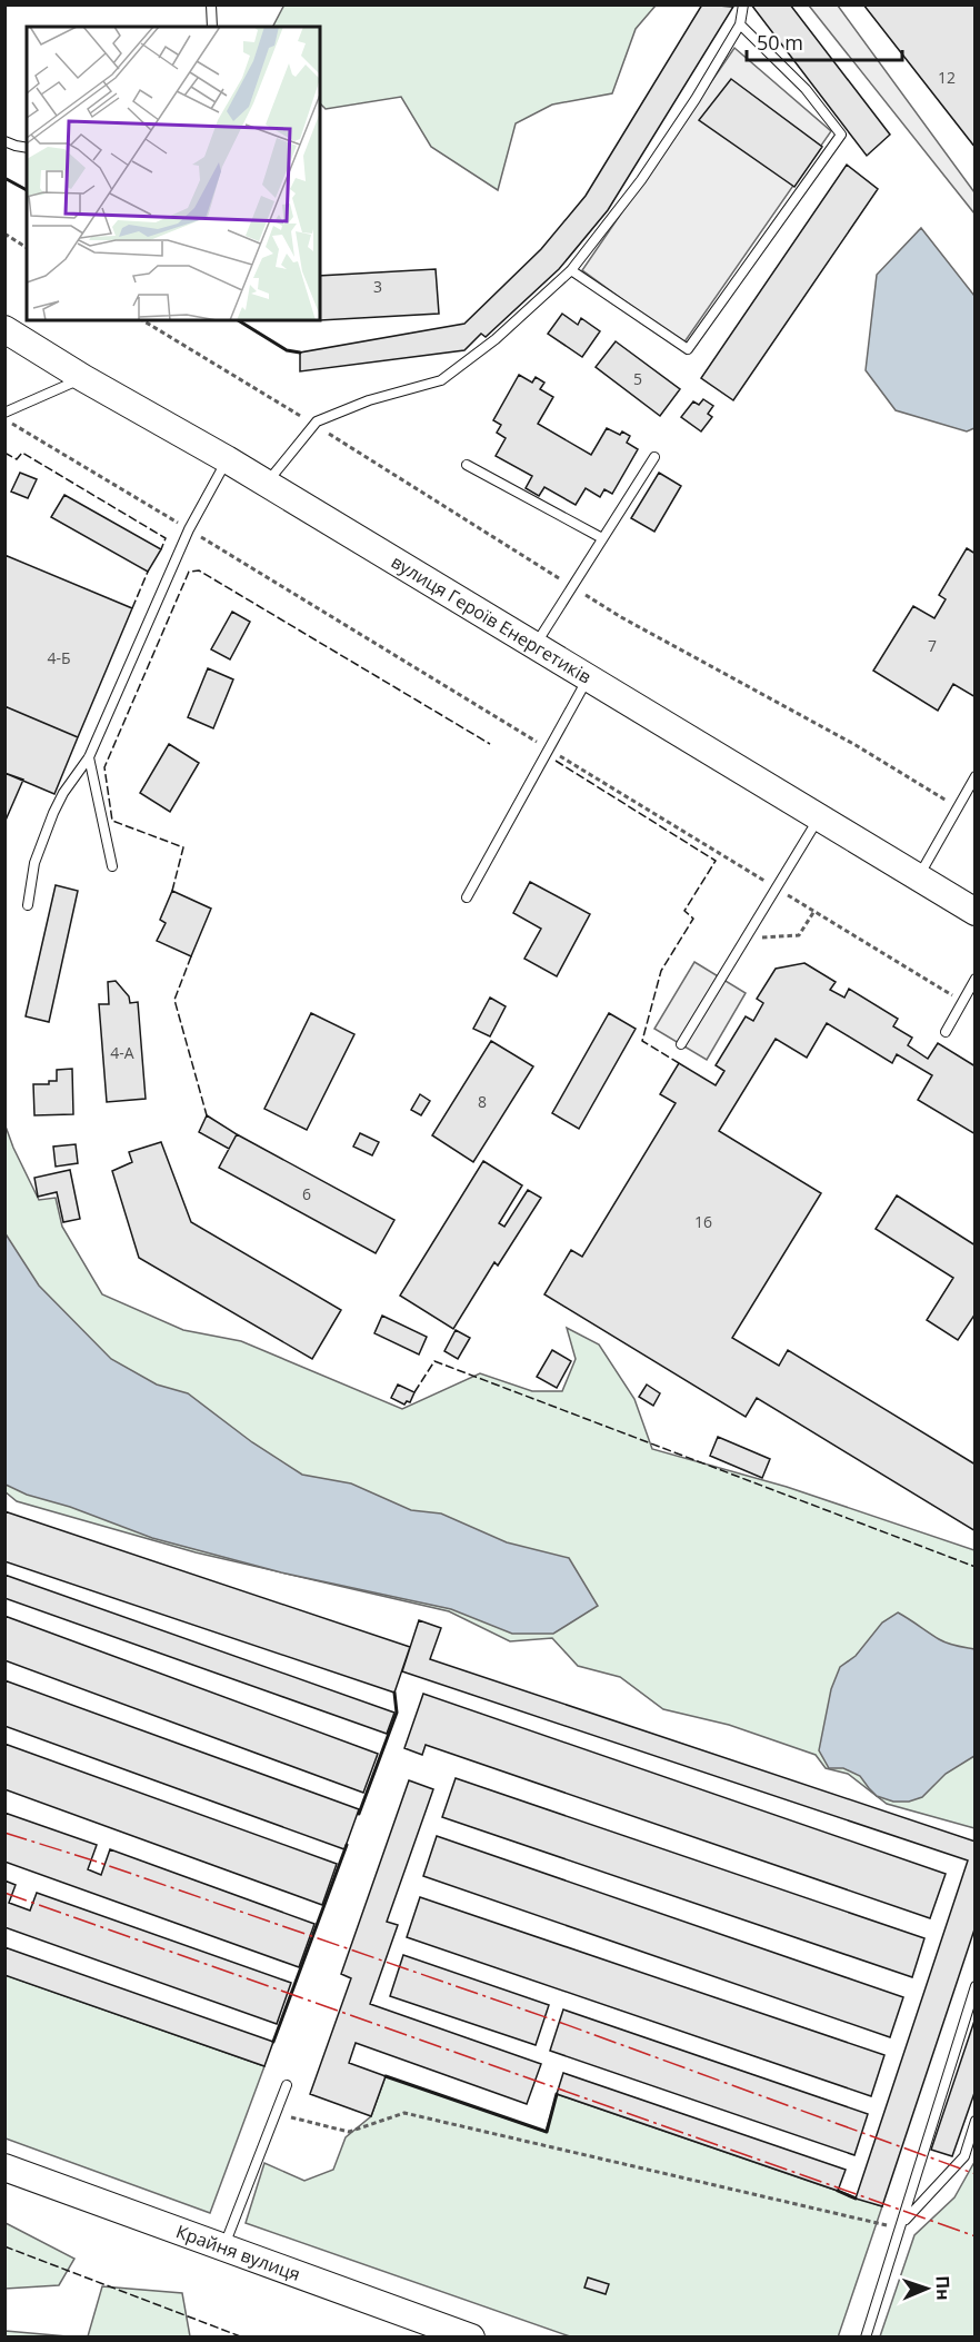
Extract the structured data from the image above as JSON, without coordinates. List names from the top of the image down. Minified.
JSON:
{"streets":{"street":["вулиця Героїв Енергетиків","Крайня вулиця"]},"house_numbers":["12","3","5","7","4-Б","4-А","8","6","16"],"scale_bar":"50 m","north":"right"}
